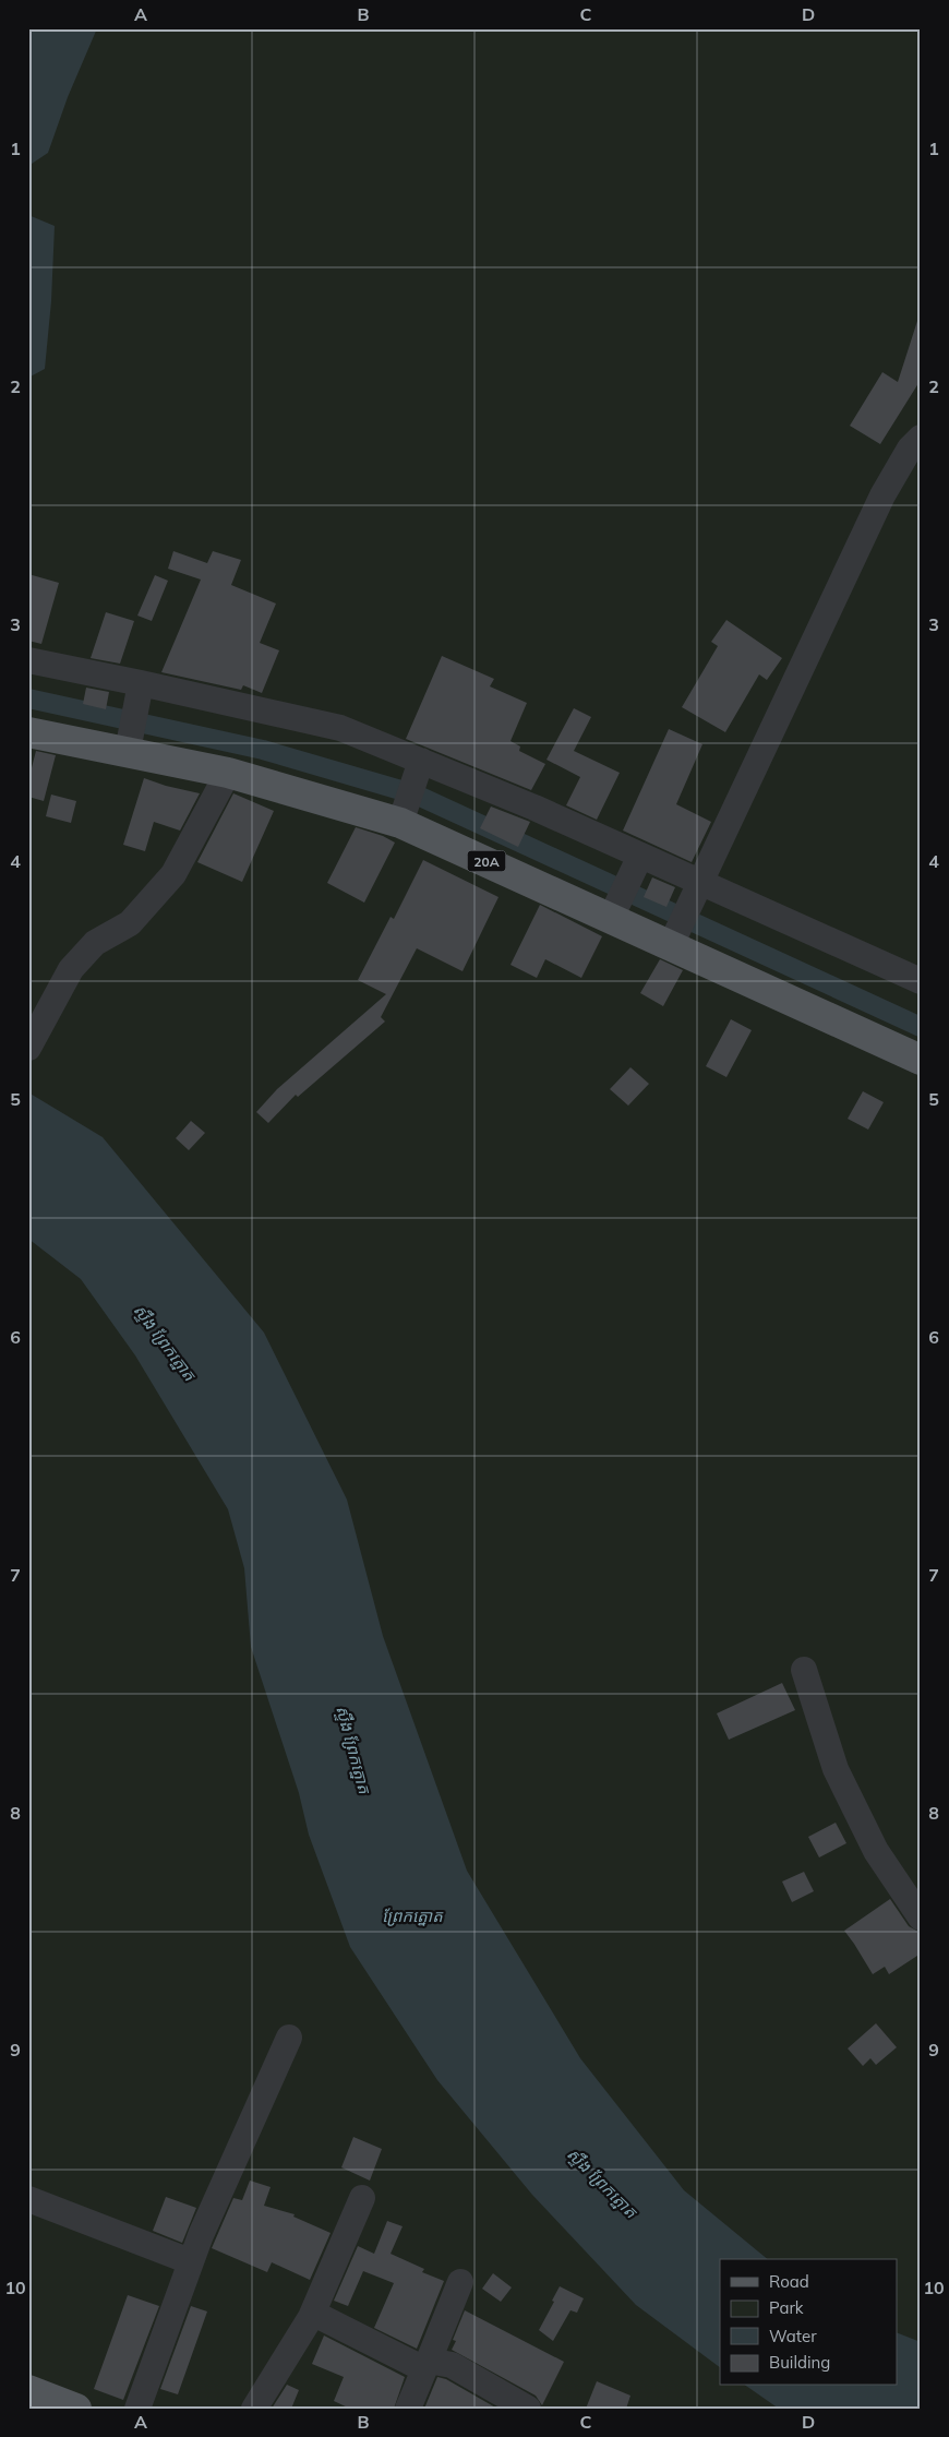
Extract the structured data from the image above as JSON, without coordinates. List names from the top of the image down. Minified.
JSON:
{"streets":{"main road":["20A"]},"water":["ស្ទឹង ព្រែកត្នោត","ព្រែកត្នោត"],"legend":["Road","Park","Water","Building"],"grid":{"columns":["A","B","C","D"],"rows":["1","2","3","4","5","6","7","8","9","10"]}}
